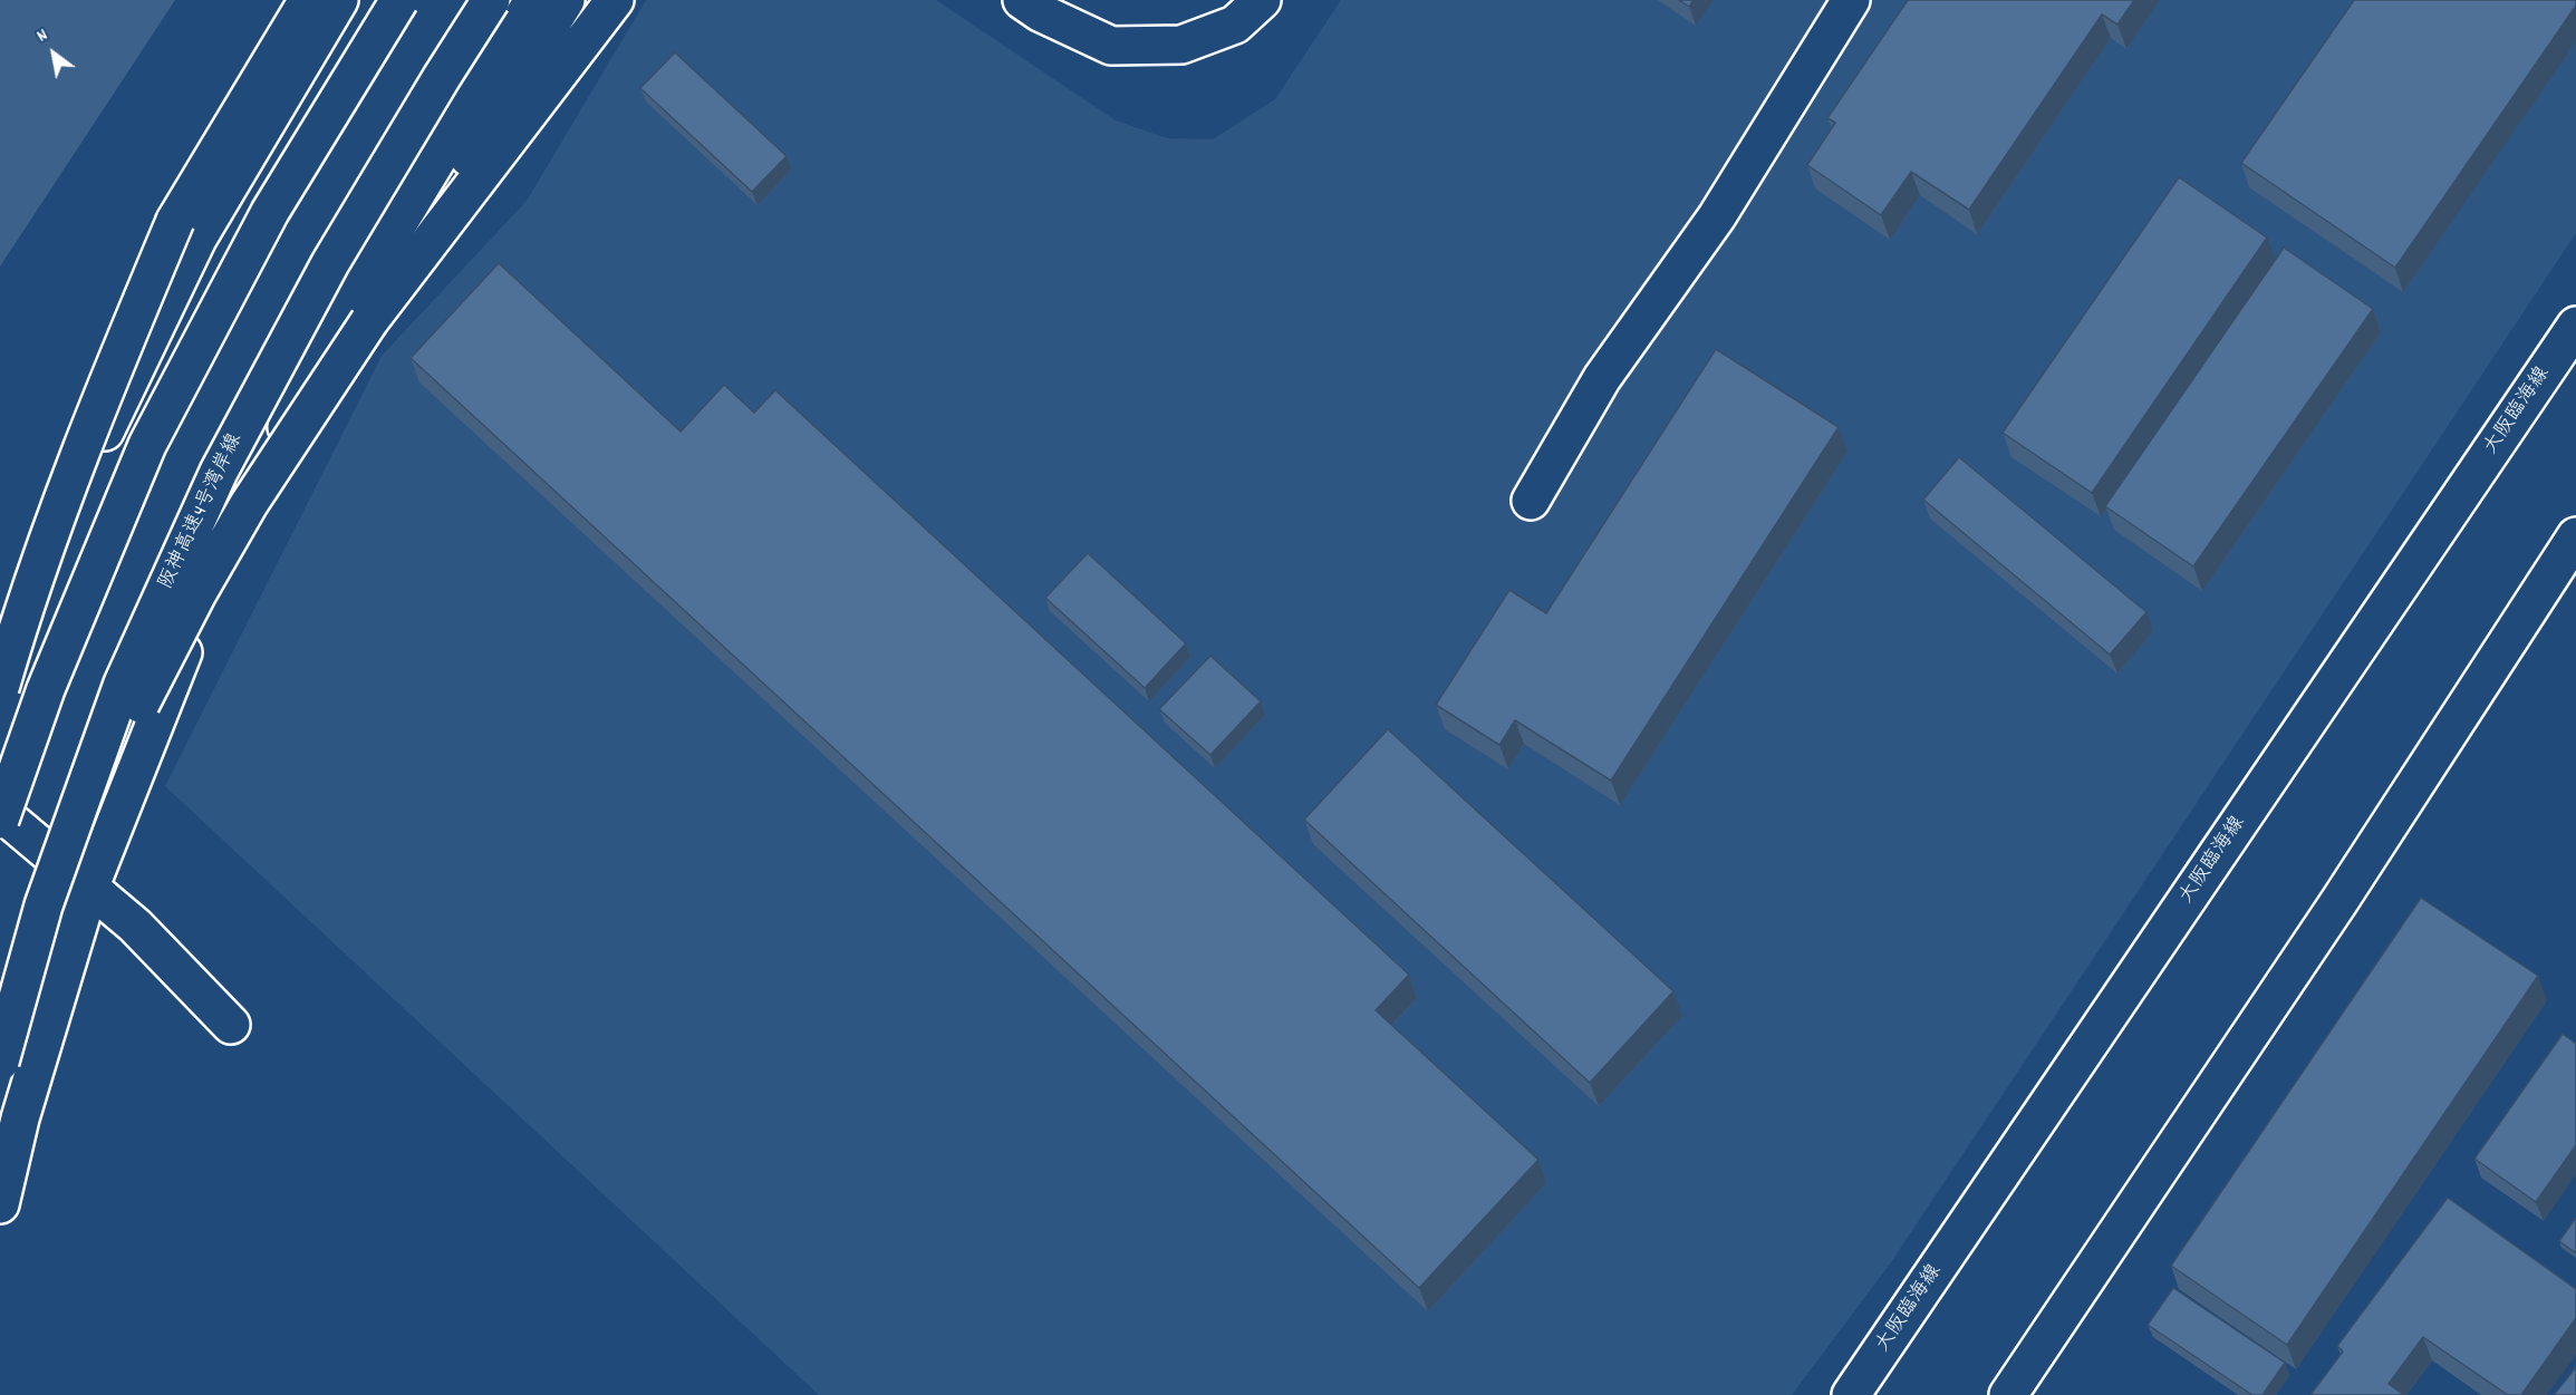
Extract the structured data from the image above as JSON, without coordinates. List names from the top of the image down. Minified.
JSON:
{"streets":{"main road":["大阪臨海線","阪神高速4号湾岸線"]},"north":"top left"}
